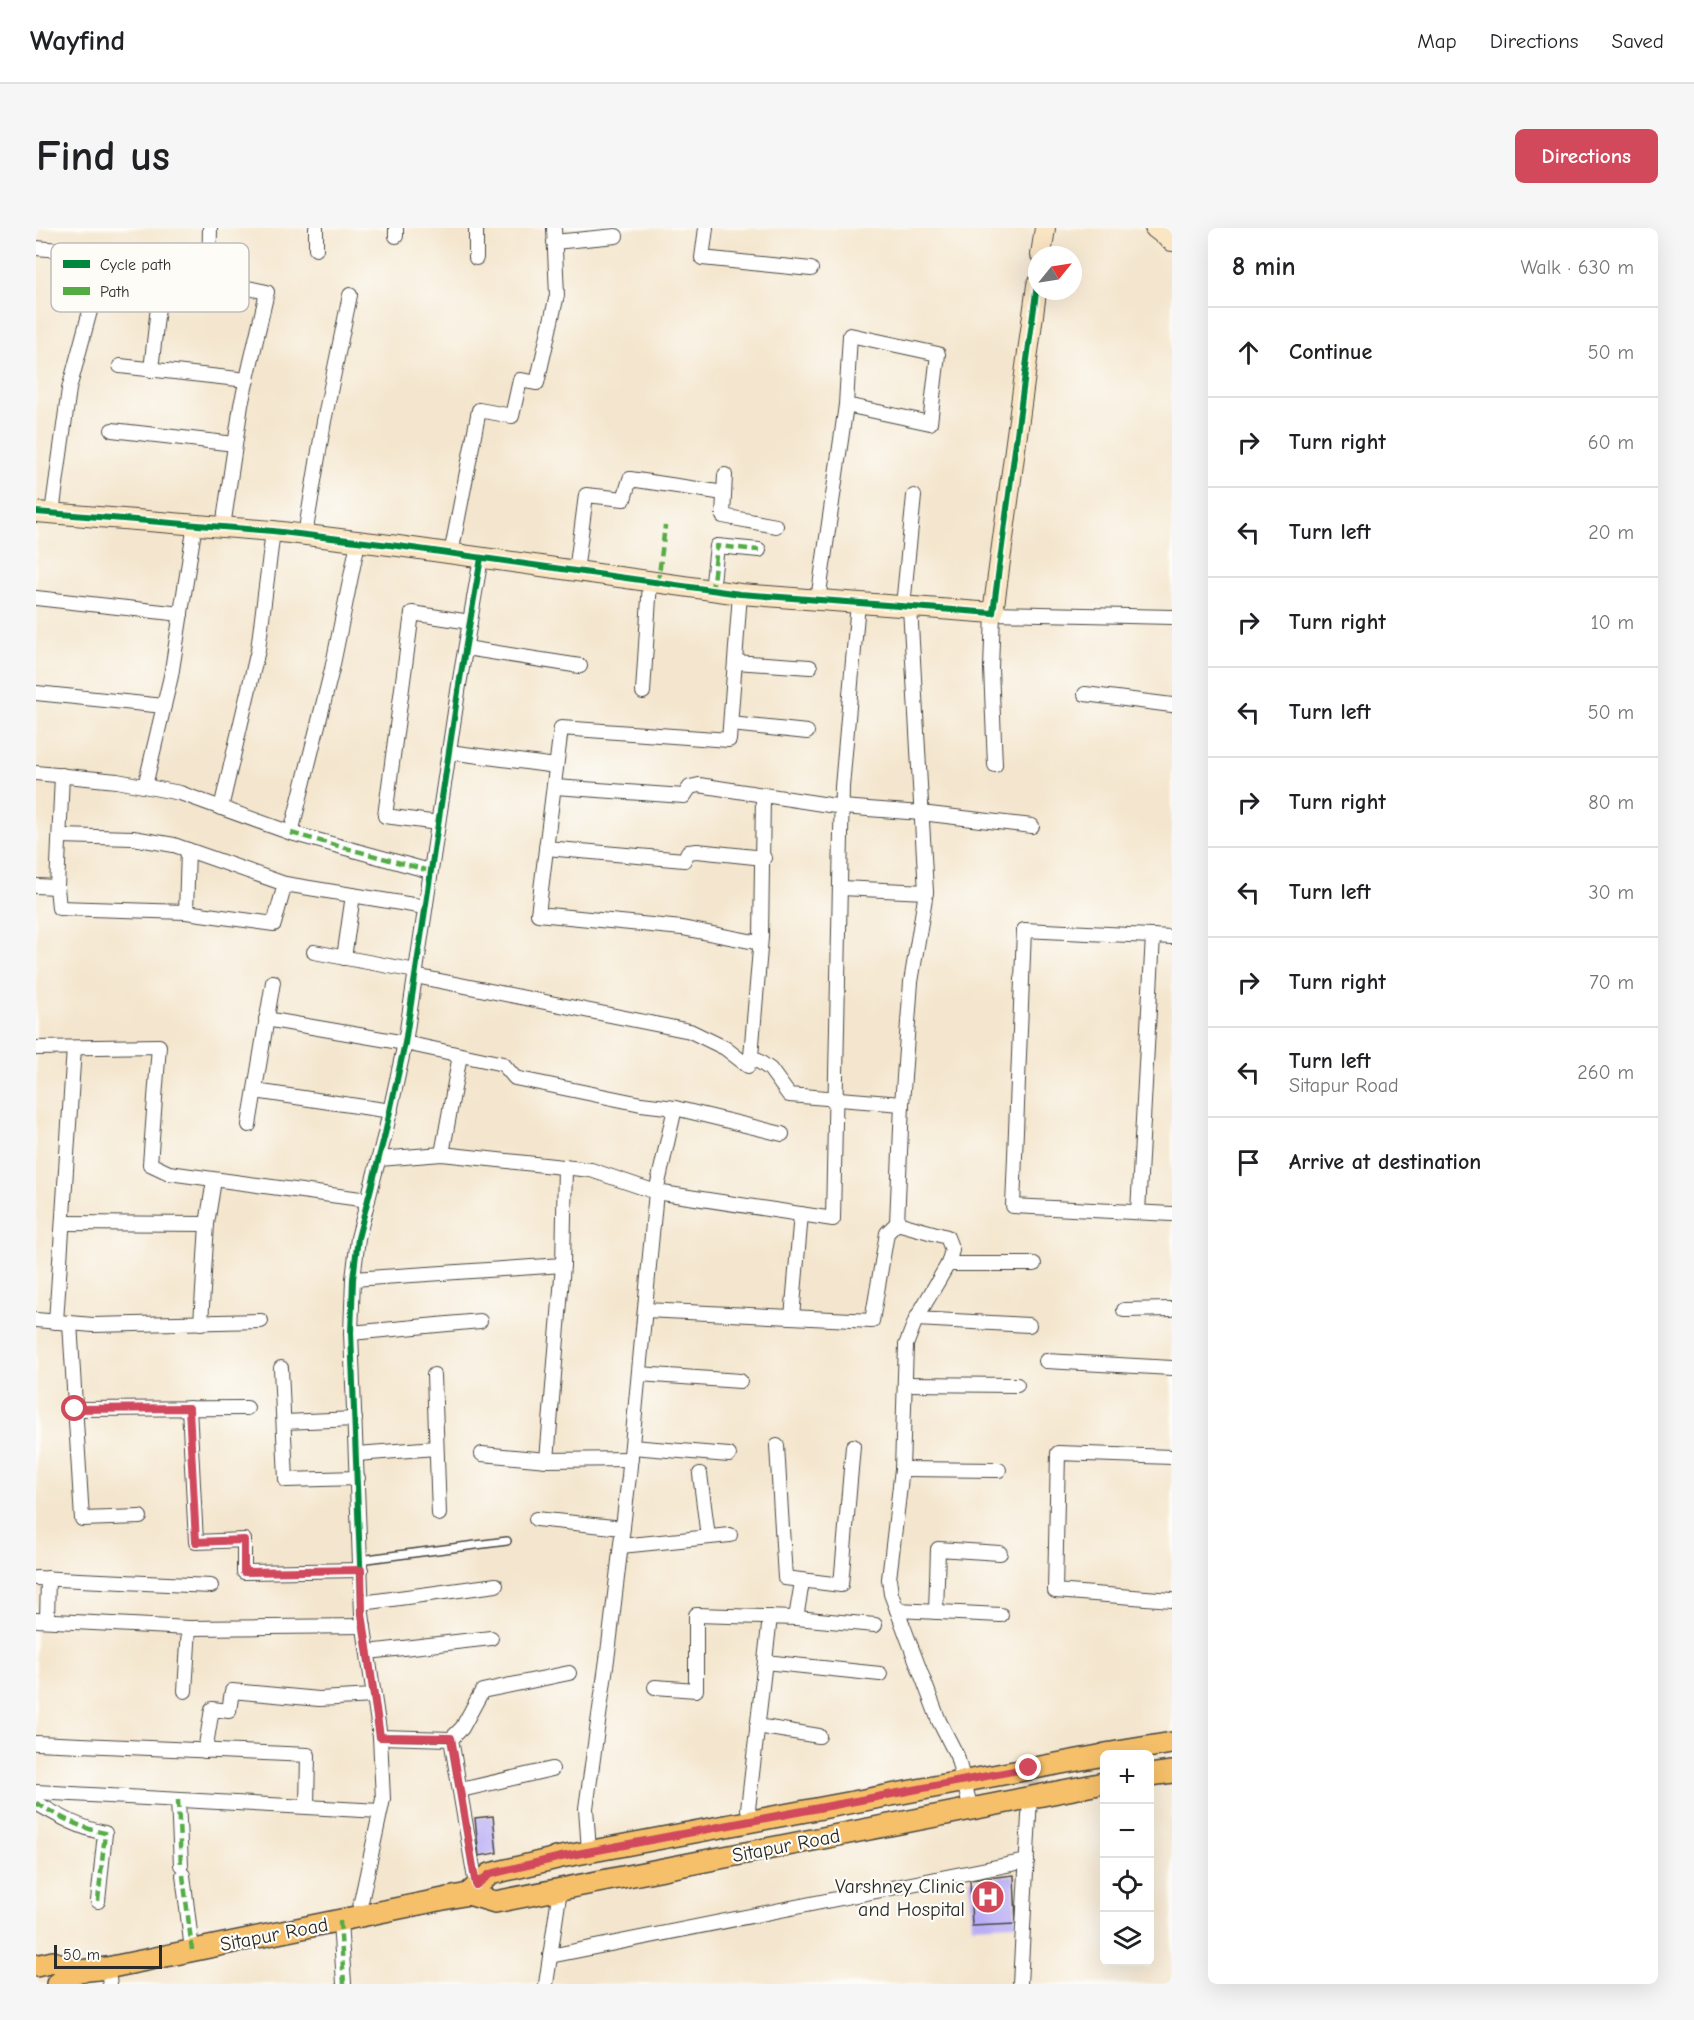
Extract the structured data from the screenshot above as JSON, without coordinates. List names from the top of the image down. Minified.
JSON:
{"streets":{"main road":["Sitapur Road"]},"places":{"hospital":["Varshney Clinic and Hospital"]},"legend":["Cycle path","Path"],"scale_bar":"50 m","north":"top right","page":{"header":"Wayfind","nav":["Map","Directions","Saved"],"buttons":"Directions","title":"Find us","heading":["8 min","Walk · 630 m"],"list":[["Continue","50 m"],["Turn right","60 m"],["Turn left","20 m"],["Turn right","10 m"],["Turn left","50 m"],["Turn right","80 m"],["Turn left","30 m"],["Turn right","70 m"],["Turn left","Sitapur Road","260 m"],"Arrive at destination"],"map_buttons":["+","−"],"scale":"50 m"}}
